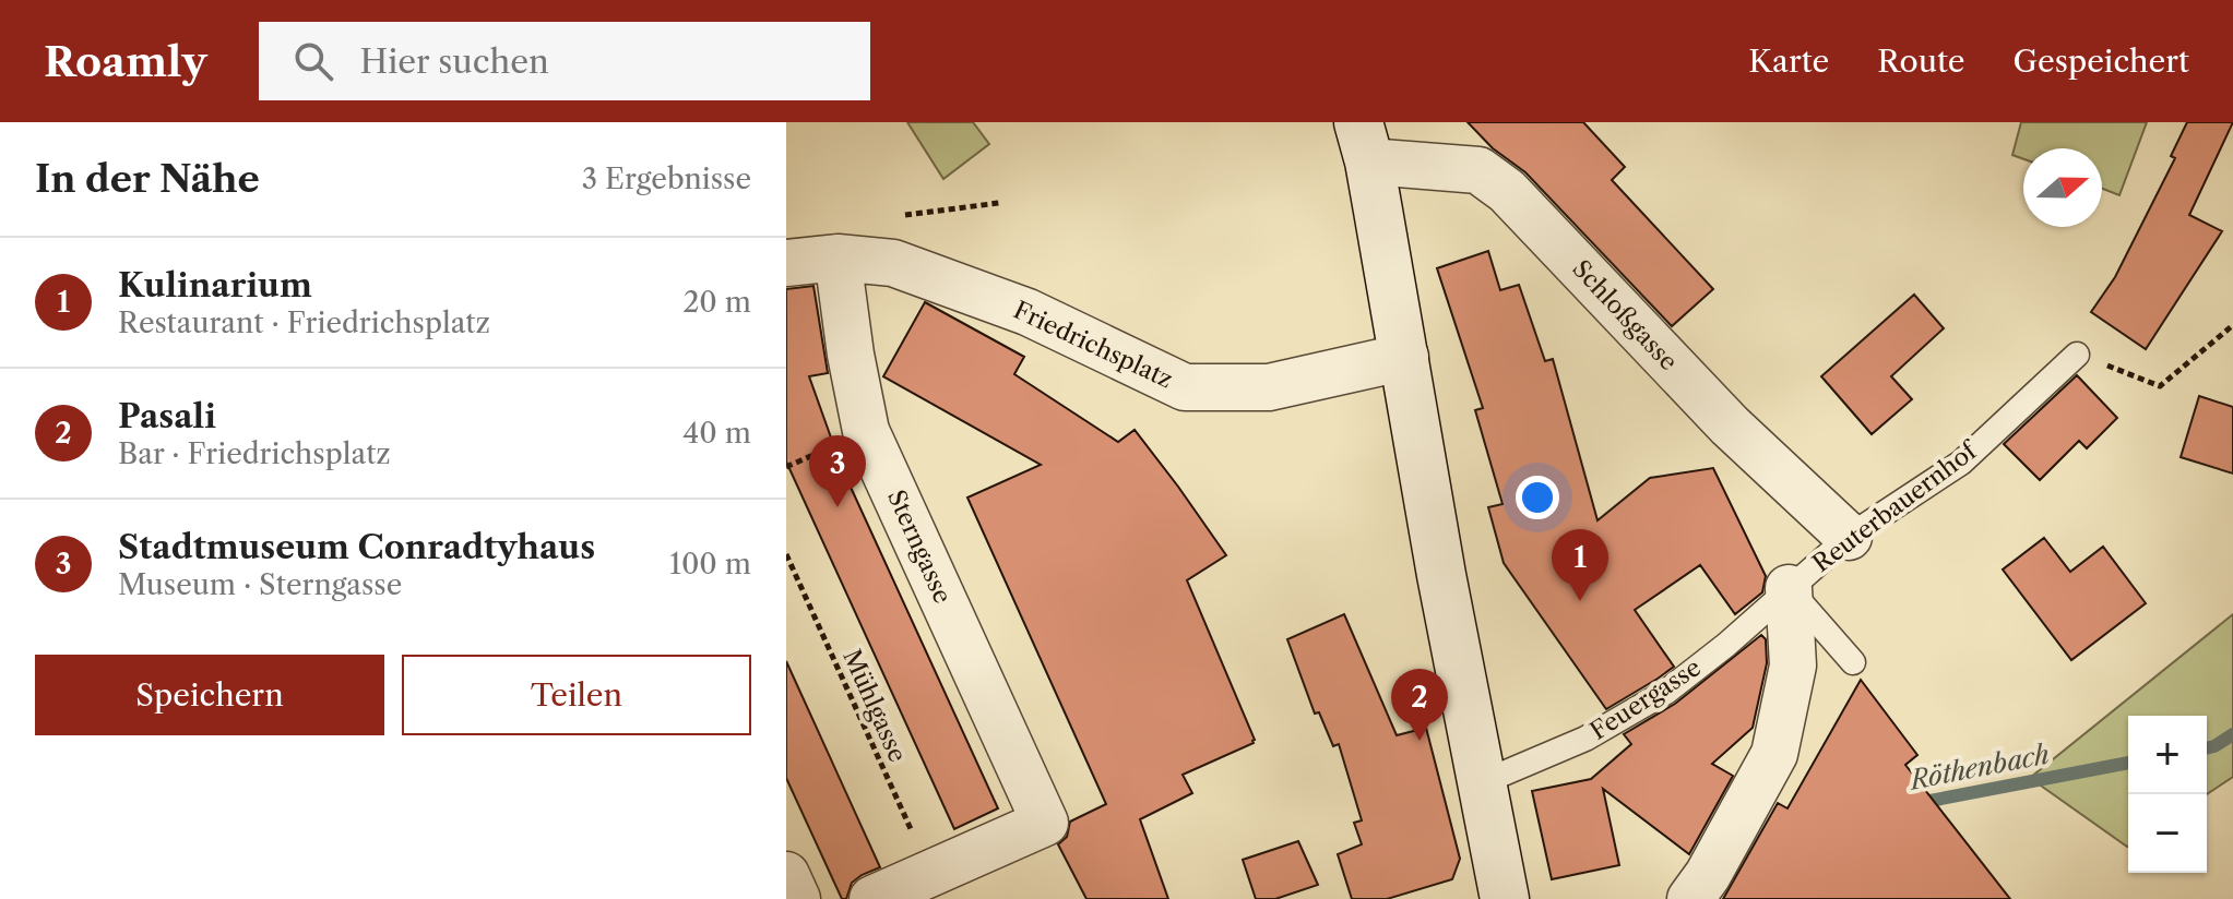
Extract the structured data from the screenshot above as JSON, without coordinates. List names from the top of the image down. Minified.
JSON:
{"streets":{"street":["Schloßgasse","Friedrichsplatz","Sterngasse"],"lane":["Reuterbauernhof","Feuergasse"],"path":["Mühlgasse"]},"crossings":[["Schloßgasse","Reuterbauernhof"],["Friedrichsplatz","Sterngasse"],["Reuterbauernhof","Feuergasse"],["Sterngasse","Mühlgasse"]],"water":["Röthenbach"],"north":"right","page":{"header":"Roamly","search":"Hier suchen","nav":["Karte","Route","Gespeichert"],"heading":["In der Nähe","3 Ergebnisse"],"list":[{"mark":"1","name":"Kulinarium","note":"Restaurant · Friedrichsplatz","value":"20 m"},{"mark":"2","name":"Pasali","note":"Bar · Friedrichsplatz","value":"40 m"},{"mark":"3","name":"Stadtmuseum Conradtyhaus","note":"Museum · Sterngasse","value":"100 m"}],"pins":["3","1","2"],"buttons":["Speichern","Teilen"],"map_buttons":["+","−"]}}
